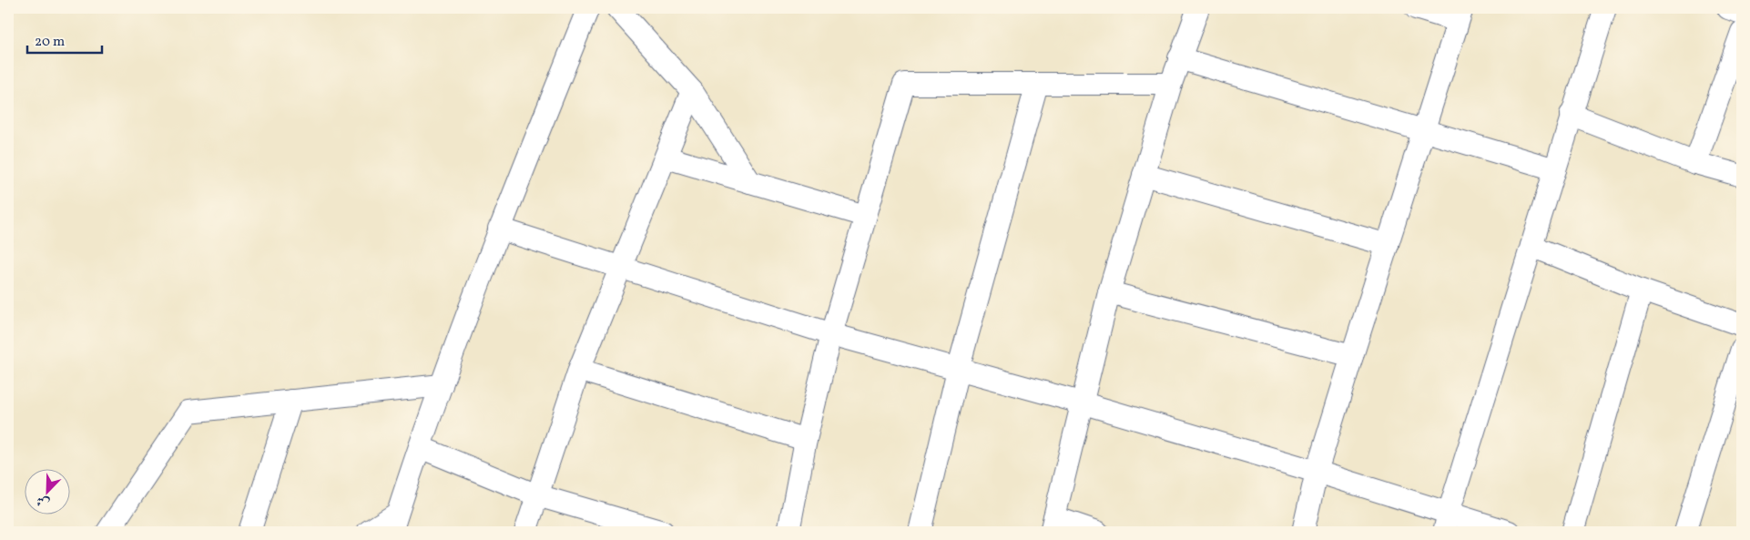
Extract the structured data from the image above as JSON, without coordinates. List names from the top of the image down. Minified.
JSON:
{"scale_bar":"20 m","north":"bottom left"}
